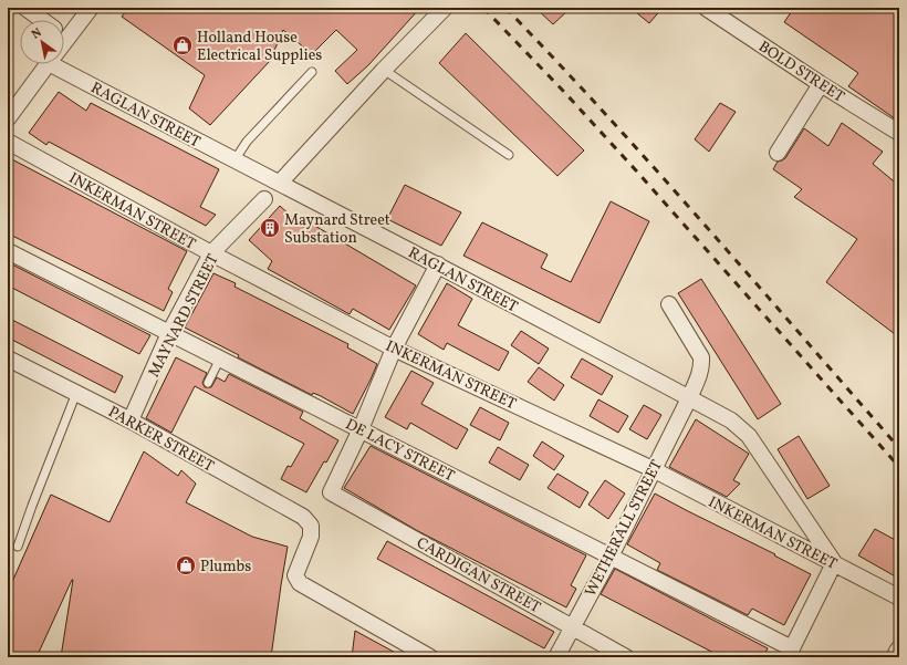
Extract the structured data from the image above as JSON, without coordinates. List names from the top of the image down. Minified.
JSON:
{"streets":{"street":["BOLD STREET","RAGLAN STREET","INKERMAN STREET","MAYNARD STREET","PARKER STREET","DE LACY STREET","WETHERALL STREET","CARDIGAN STREET"]},"crossings":[["RAGLAN STREET","INKERMAN STREET"],["RAGLAN STREET","WETHERALL STREET"],["INKERMAN STREET","MAYNARD STREET"],["INKERMAN STREET","WETHERALL STREET"],["MAYNARD STREET","PARKER STREET"],["MAYNARD STREET","DE LACY STREET"],["DE LACY STREET","WETHERALL STREET"],["DE LACY STREET","CARDIGAN STREET"],["WETHERALL STREET","CARDIGAN STREET"]],"places":{"shop":["Holland House Electrical Supplies","Plumbs"],"building":["Maynard Street Substation"]},"north":"top left"}
